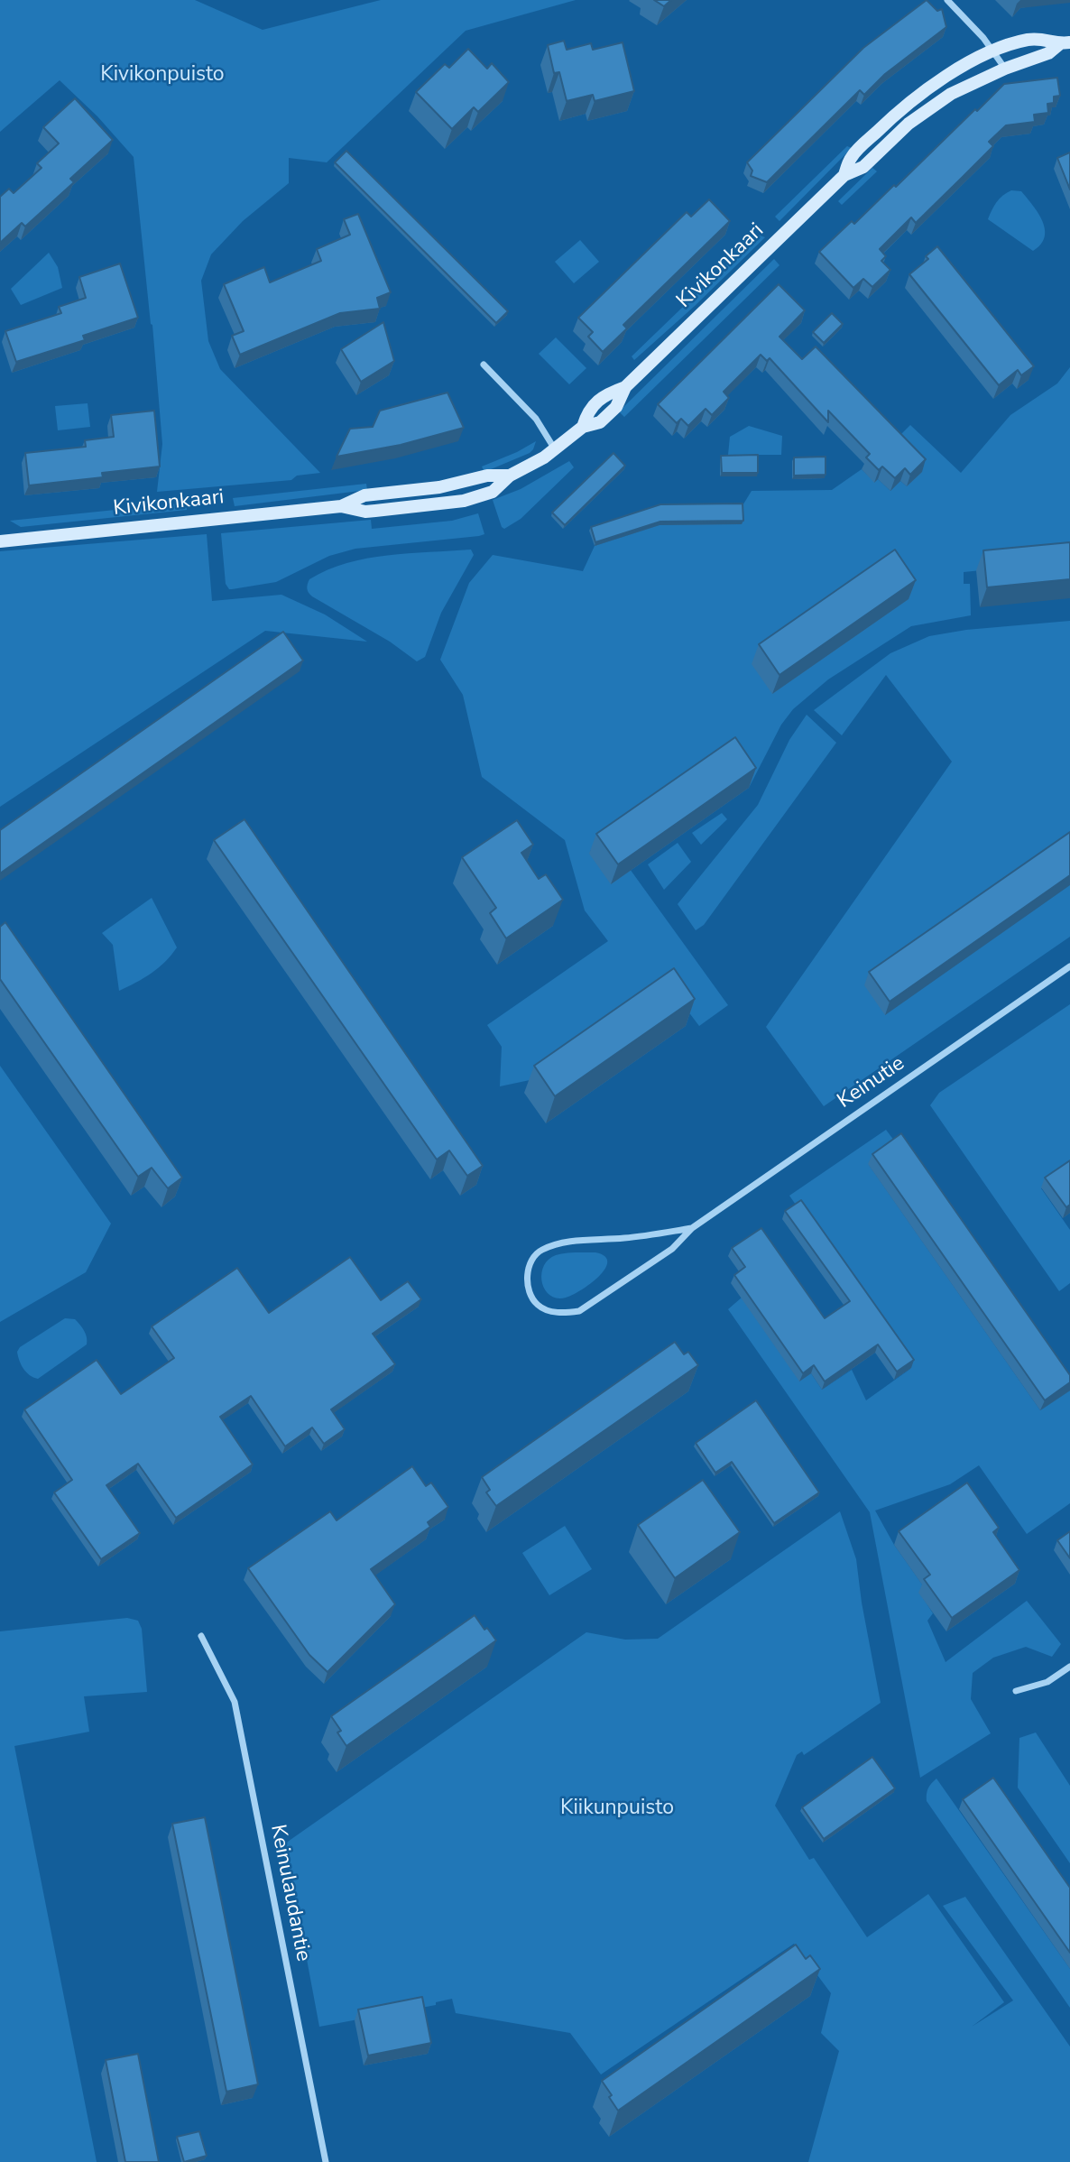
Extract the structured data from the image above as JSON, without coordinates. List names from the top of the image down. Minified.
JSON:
{"streets":{"street":["Kivikonkaari","Keinutie","Keinulaudantie"]},"parks":["Kivikonpuisto","Kiikunpuisto"]}
